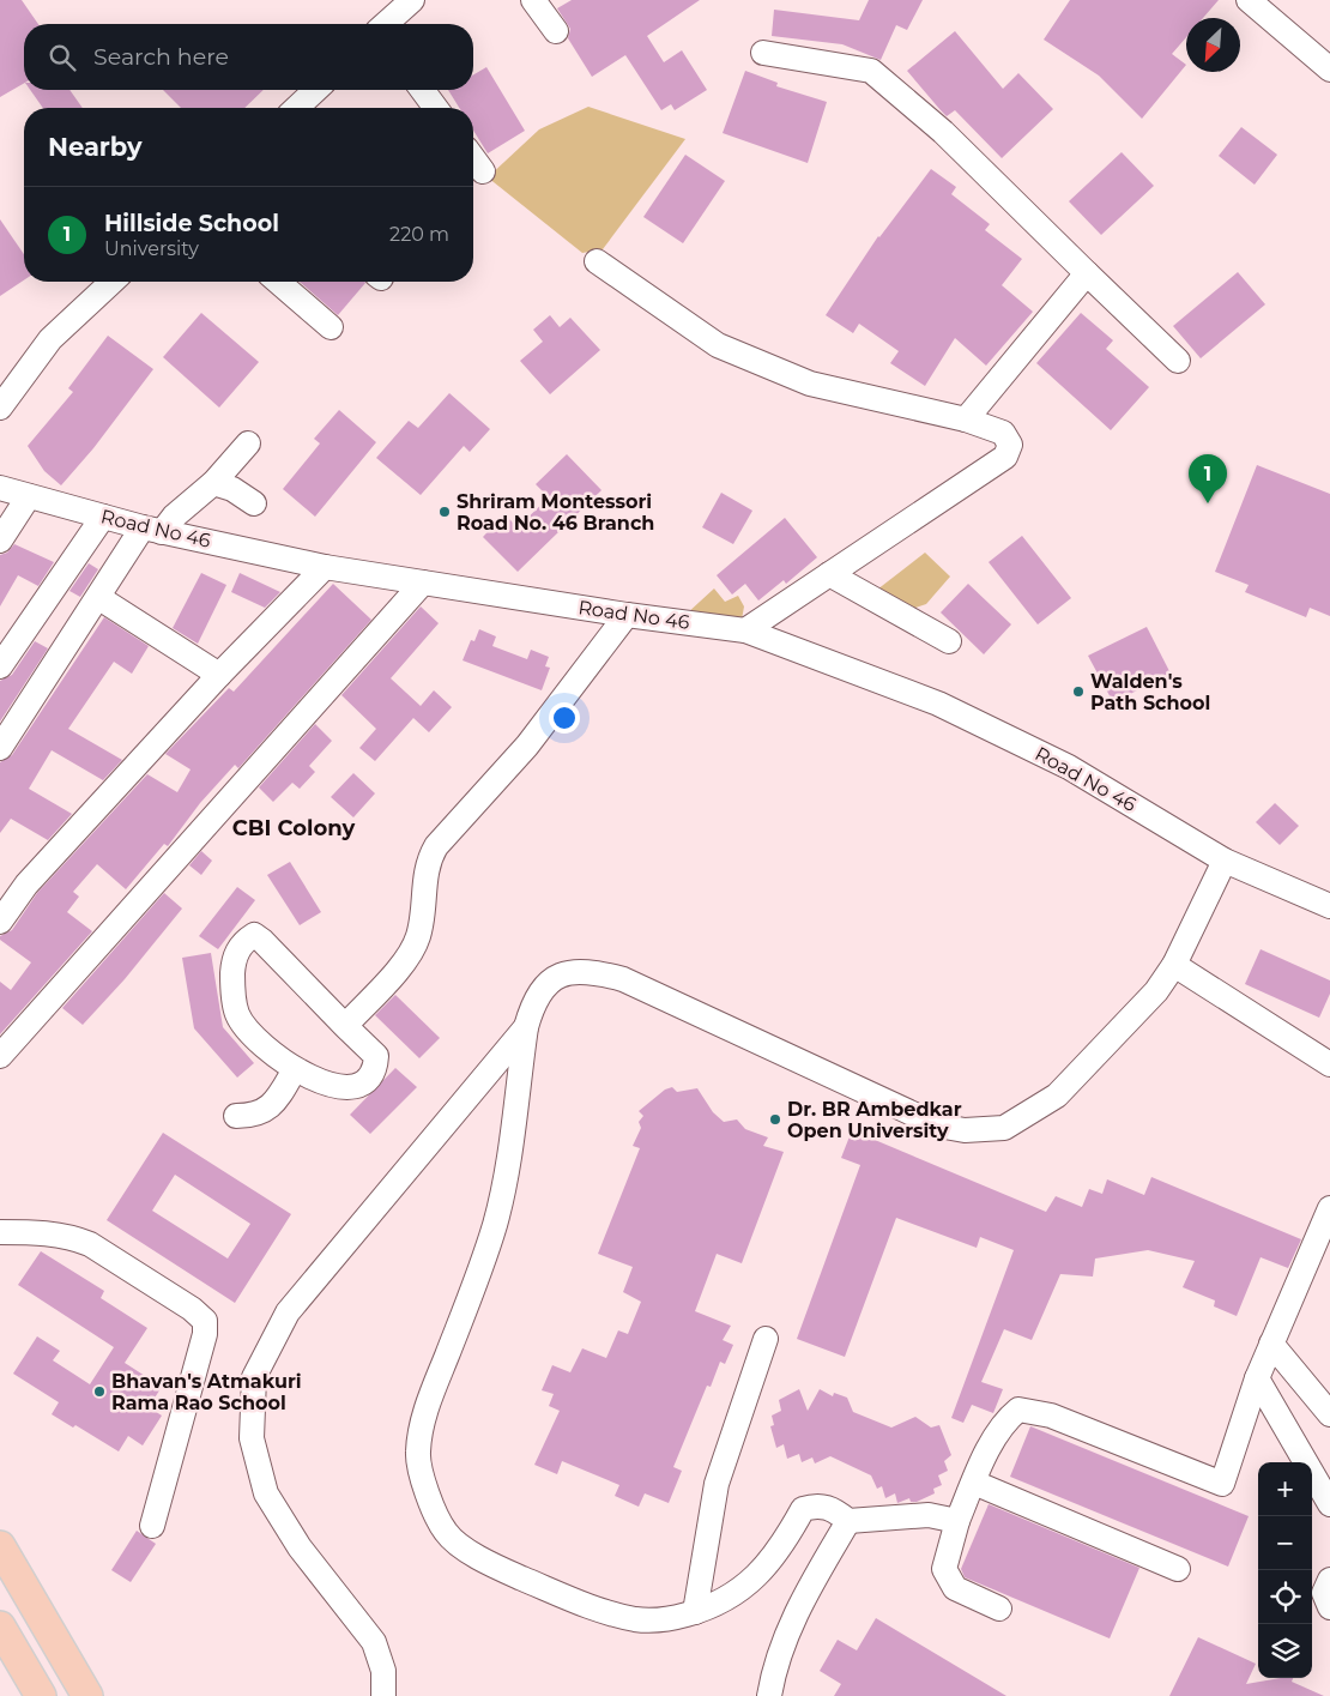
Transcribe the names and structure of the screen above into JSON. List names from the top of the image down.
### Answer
{
  "streets": {
    "street": ["Road No 46"]
  },
  "districts": ["CBI Colony"],
  "places": [
    "Shriram Montessori Road No. 46 Branch",
    "Walden's Path School",
    "Dr. BR Ambedkar Open University",
    "Bhavan's Atmakuri Rama Rao School"
  ],
  "north": "bottom left",
  "page": {
    "search": "Search here",
    "heading": "Nearby",
    "list": [
      {
        "mark": "1",
        "name": "Hillside School",
        "note": "University",
        "value": "220 m"
      }
    ],
    "pins": "1",
    "map_buttons": ["+", "−"]
  }
}
